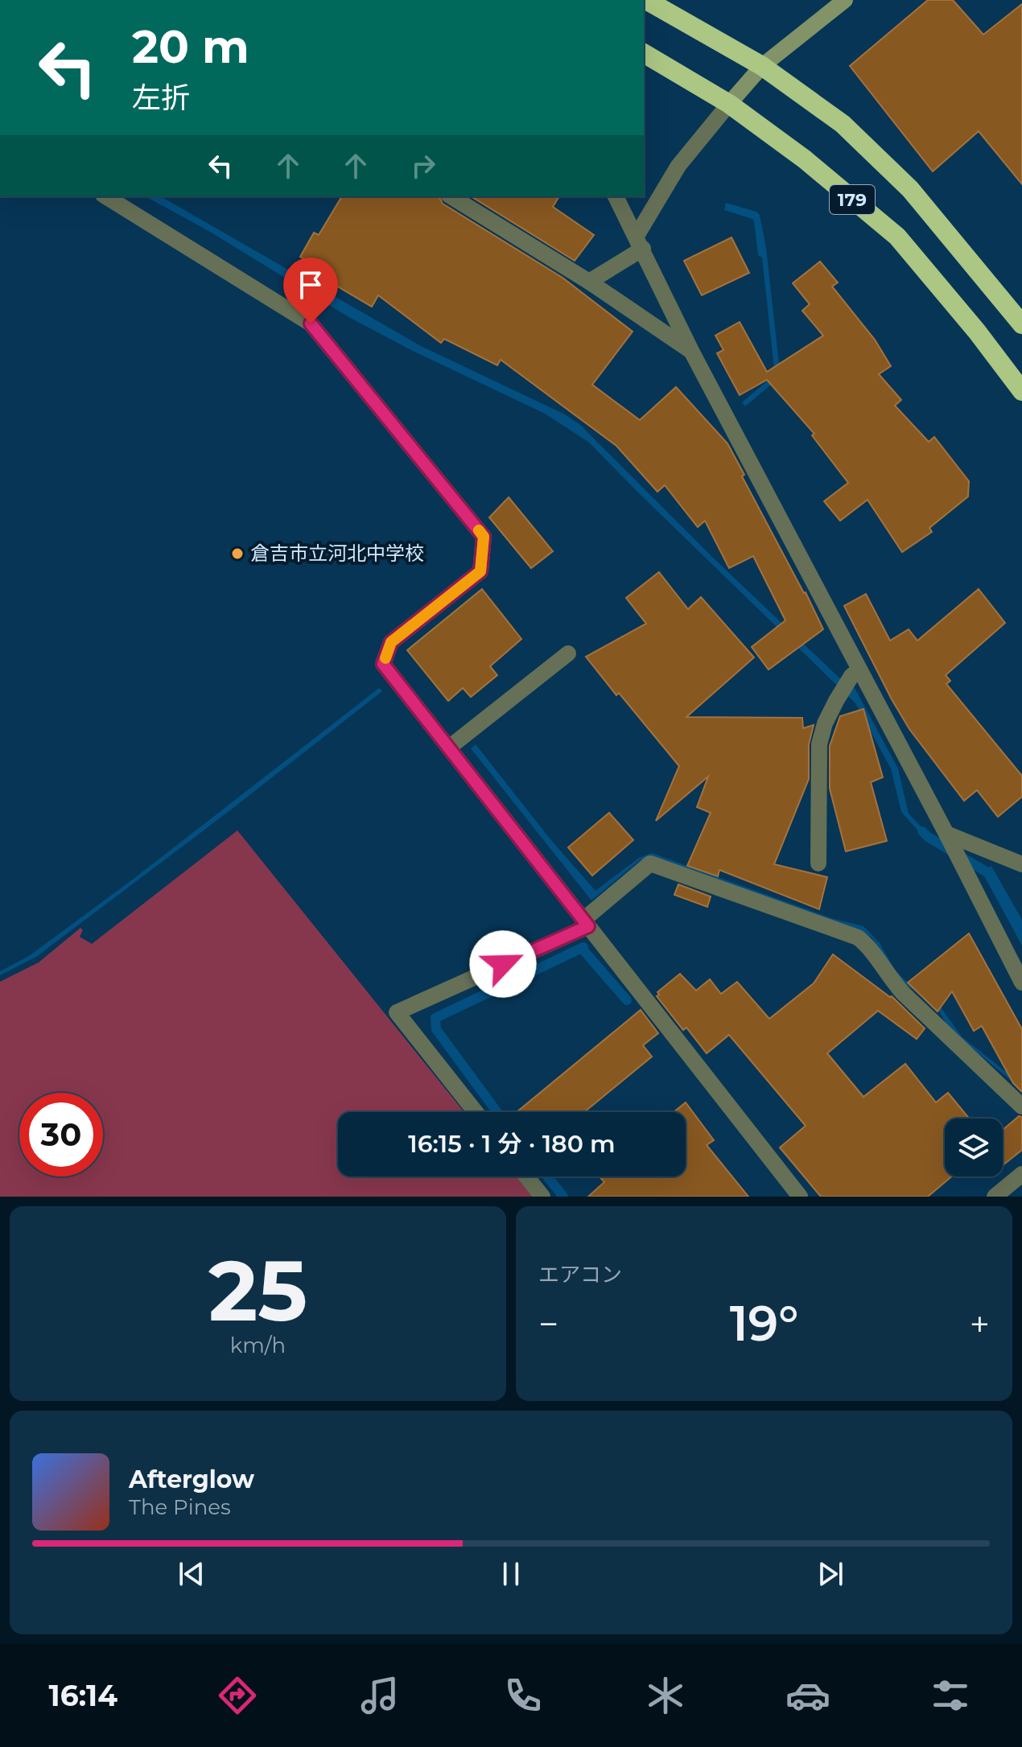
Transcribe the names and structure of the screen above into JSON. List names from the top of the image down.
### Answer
{
  "streets": {
    "highway": ["179"]
  },
  "places": ["倉吉市立河北中学校"],
  "page": {
    "turn": ["20 m", "左折"],
    "limit": "30",
    "trip": "16:15 · 1 分 · 180 m",
    "tile": [
      ["25", "km/h"],
      "エアコン"
    ],
    "heat": ["−", "19°", "+"],
    "song": ["Afterglow", "The Pines"],
    "tabs": "16:14"
  }
}
